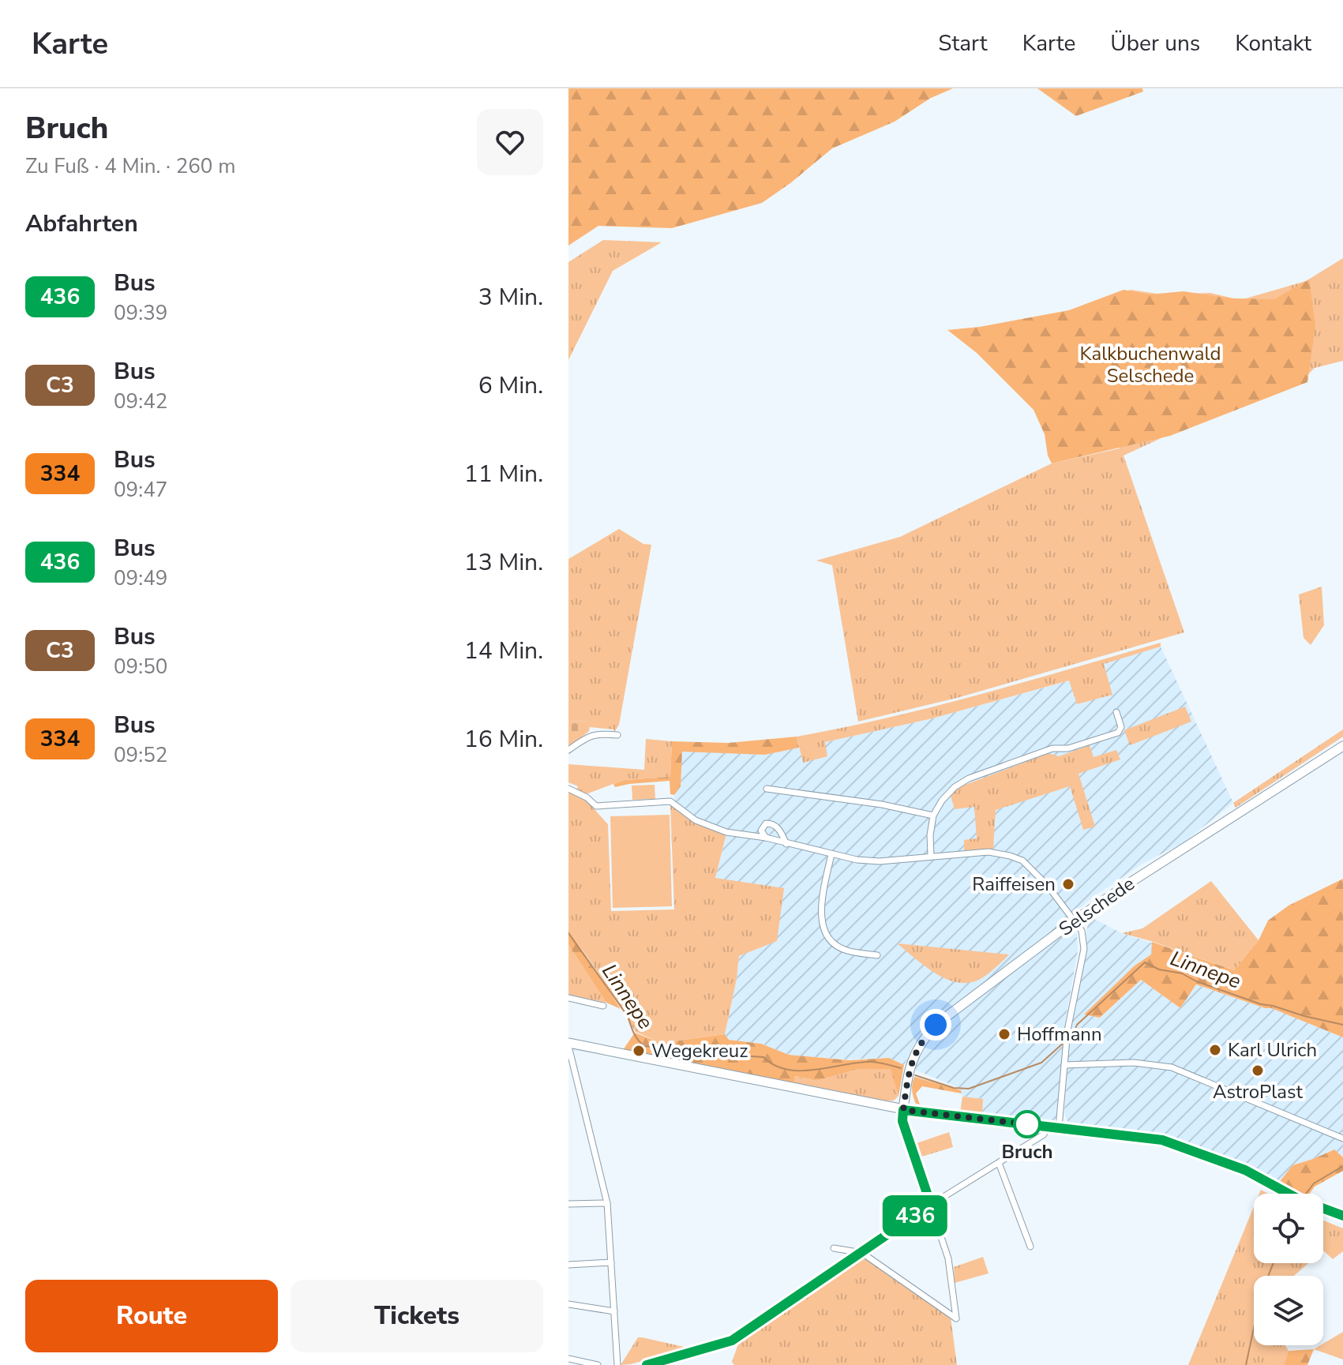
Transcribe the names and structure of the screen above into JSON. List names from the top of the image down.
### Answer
{
  "streets": {
    "main road": ["Selschede"]
  },
  "water": ["Linnepe"],
  "parks": ["Kalkbuchenwald Selschede"],
  "places": [
    "Raiffeisen",
    "Hoffmann",
    "Karl Ulrich",
    "Wegekreuz",
    "AstroPlast",
    "Bruch"
  ],
  "lines": ["bus line 436"],
  "page": {
    "header": "Karte",
    "nav": [
      "Start",
      "Karte",
      "Über uns",
      "Kontakt"
    ],
    "heading": [
      ["Bruch", "Zu Fuß · 4 Min. · 260 m"],
      "Abfahrten"
    ],
    "on_map": "436",
    "list": [
      {
        "mark": "436",
        "name": "Bus",
        "note": "09:39",
        "value": "3 Min."
      },
      {
        "mark": "C3",
        "name": "Bus",
        "note": "09:42",
        "value": "6 Min."
      },
      {
        "mark": "334",
        "name": "Bus",
        "note": "09:47",
        "value": "11 Min."
      },
      {
        "mark": "436",
        "name": "Bus",
        "note": "09:49",
        "value": "13 Min."
      },
      {
        "mark": "C3",
        "name": "Bus",
        "note": "09:50",
        "value": "14 Min."
      },
      {
        "mark": "334",
        "name": "Bus",
        "note": "09:52",
        "value": "16 Min."
      }
    ],
    "buttons": ["Route", "Tickets"]
  }
}
